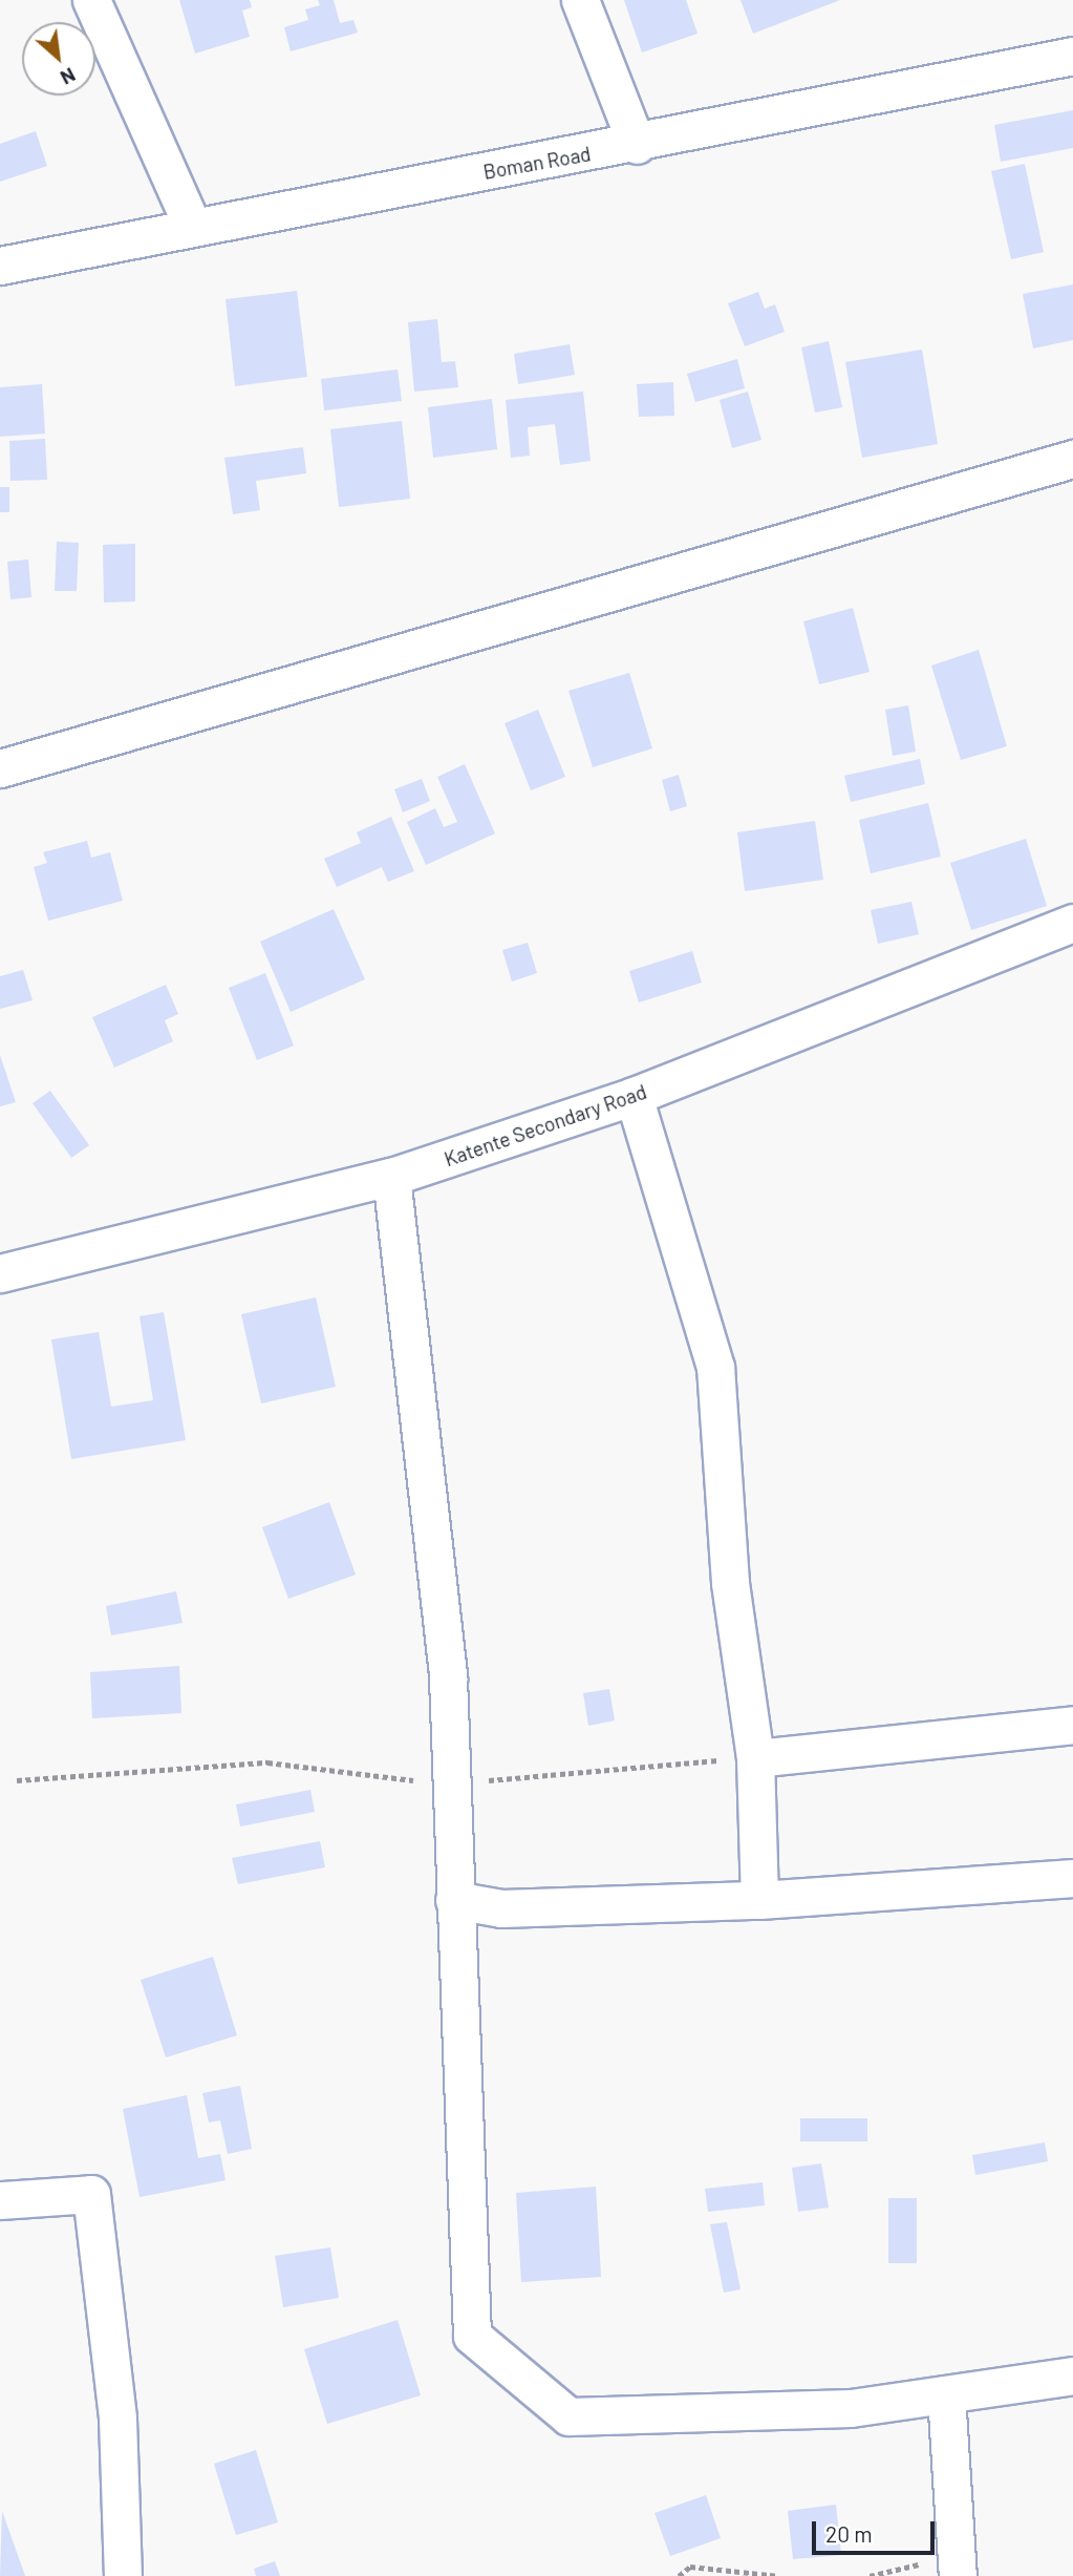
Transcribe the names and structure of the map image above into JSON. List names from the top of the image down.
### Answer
{
  "streets": {
    "street": ["Boman Road", "Katente Secondary Road"]
  },
  "scale_bar": "20 m",
  "north": "bottom right"
}
